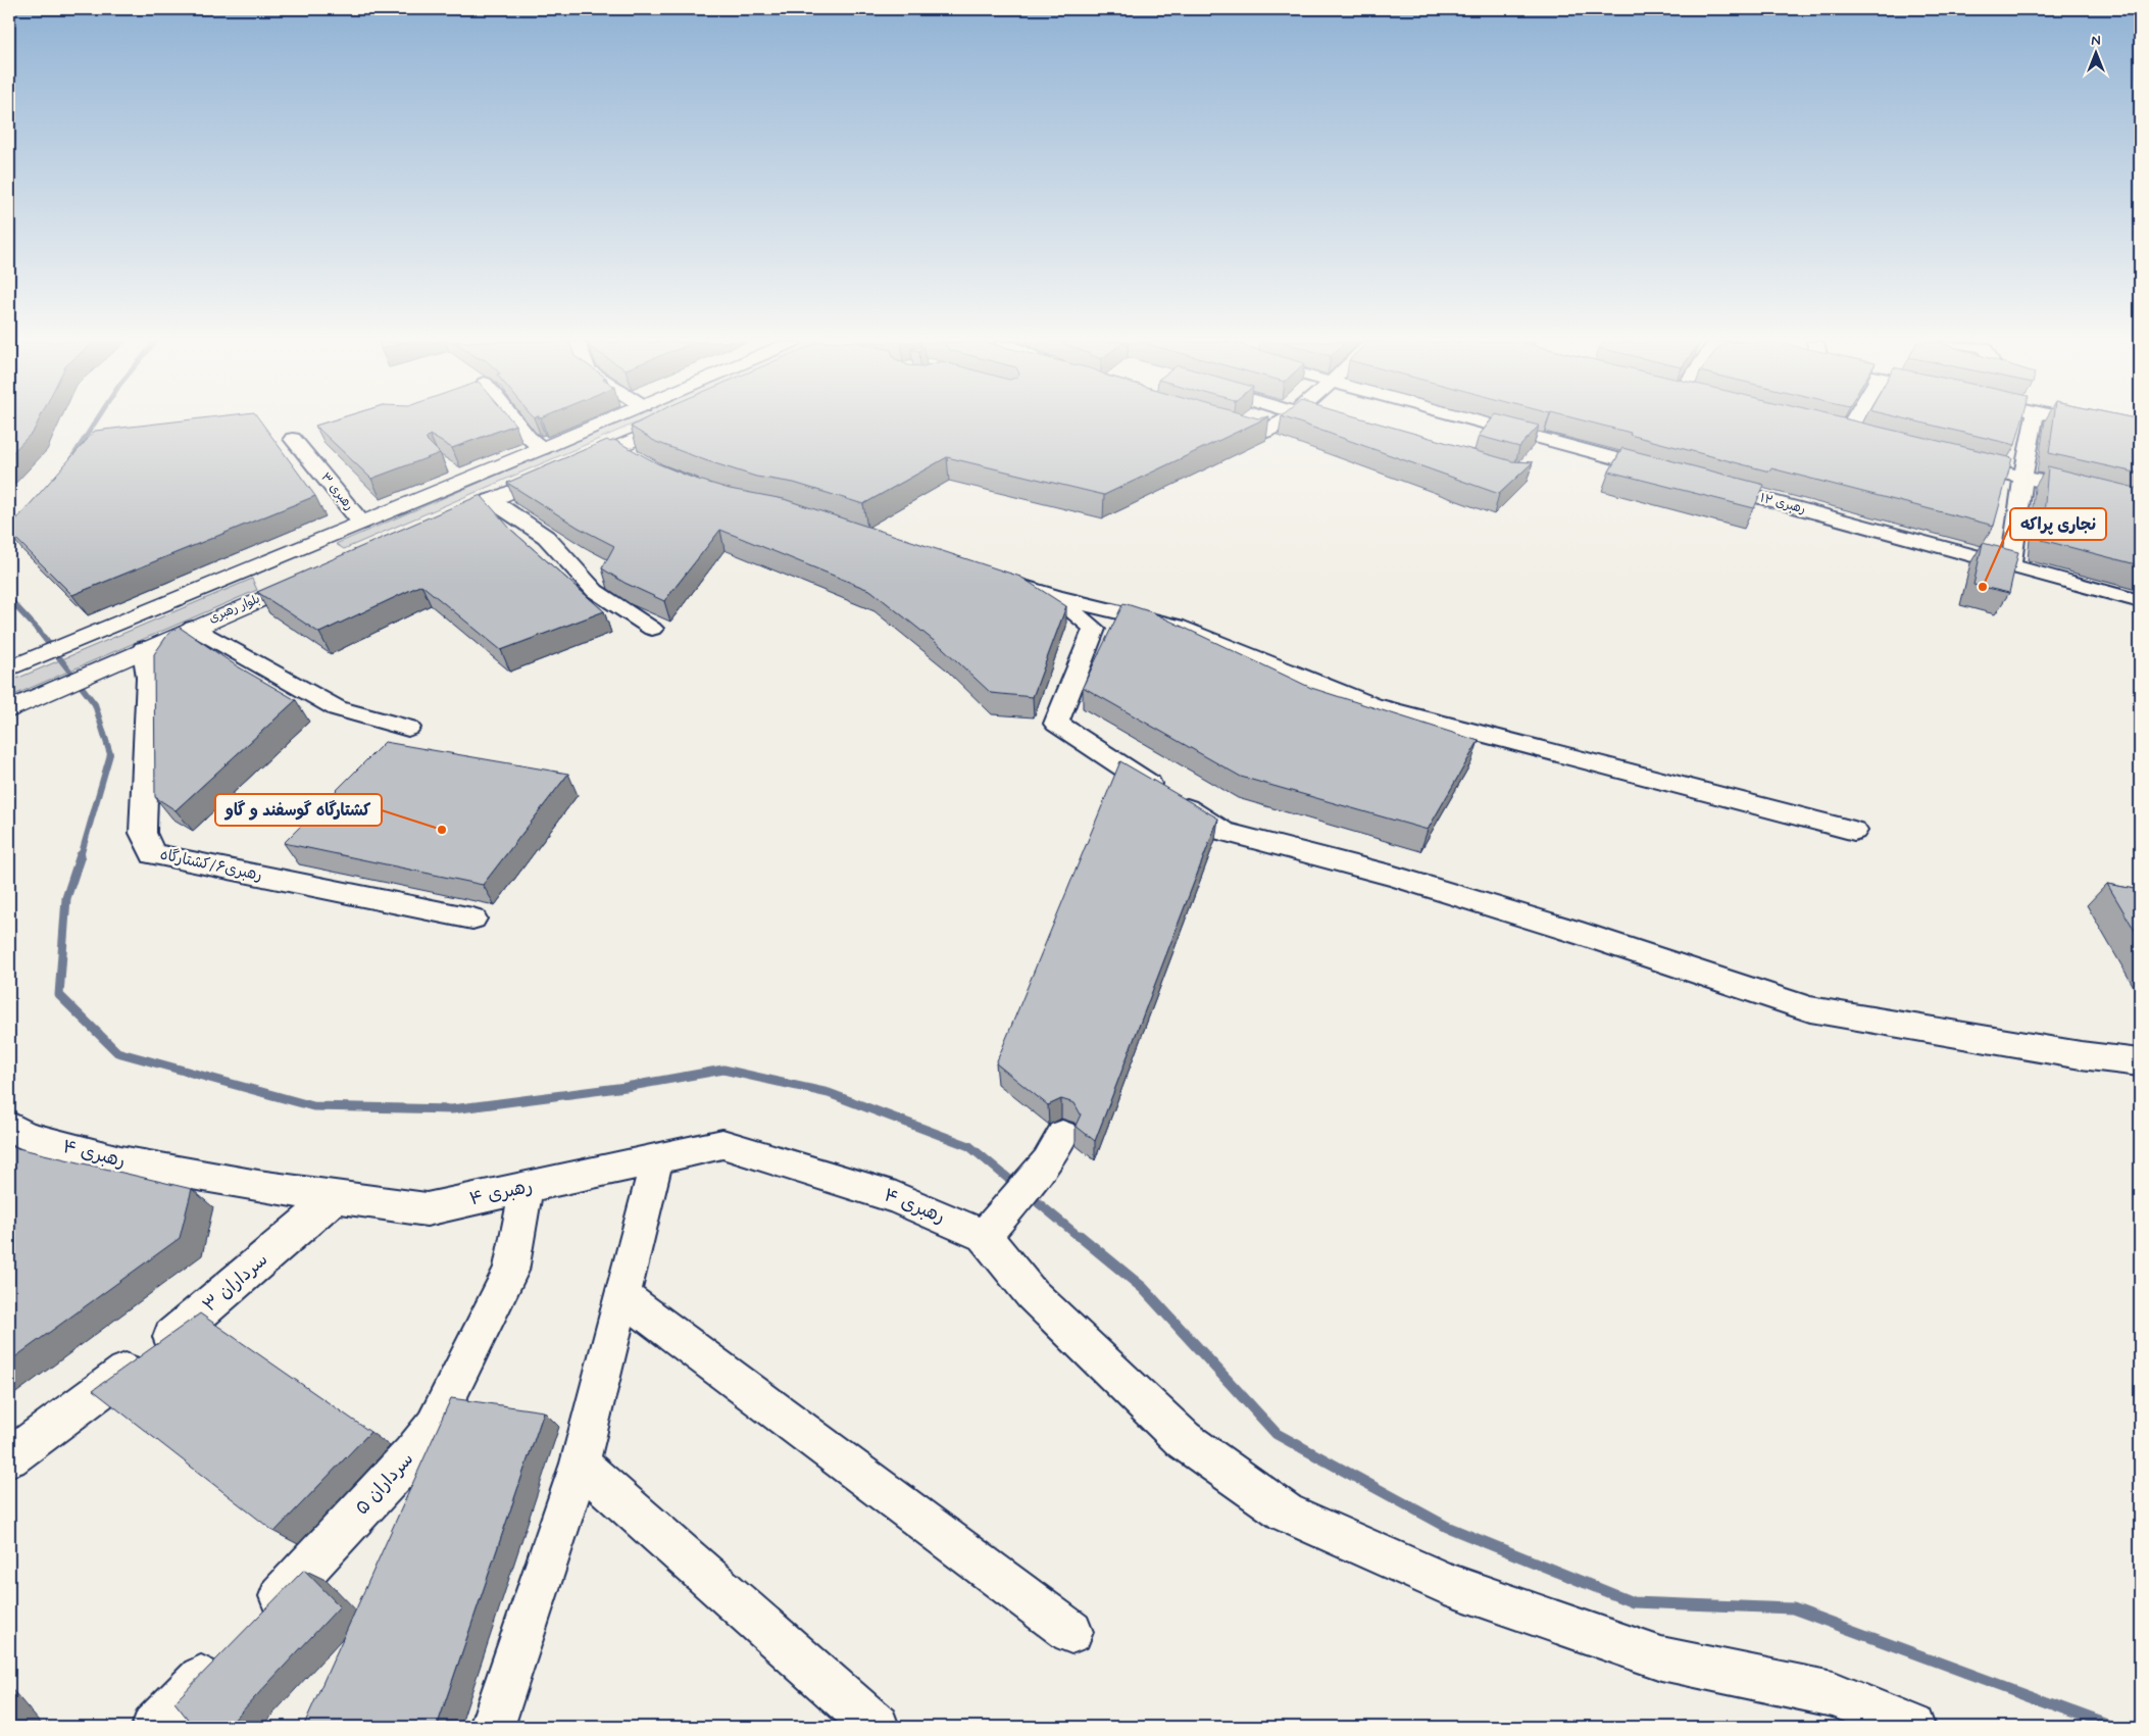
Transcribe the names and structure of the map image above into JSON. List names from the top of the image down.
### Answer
{
  "streets": {
    "main road": ["بلوار رهبری"],
    "street": [
      "رهبری ۳",
      "رهبری ۱۲",
      "رهبری۶/کشتارگاه",
      "رهبری ۴",
      "سرداران ۳",
      "سرداران ۵"
    ]
  },
  "crossings": [
    ["بلوار رهبری", "رهبری۶/کشتارگاه"],
    ["رهبری ۴", "سرداران ۳"],
    ["رهبری ۴", "سرداران ۵"]
  ],
  "places": ["نجاری پراکه", "کشتارگاه گوسفند و گاو"],
  "north": "top"
}
